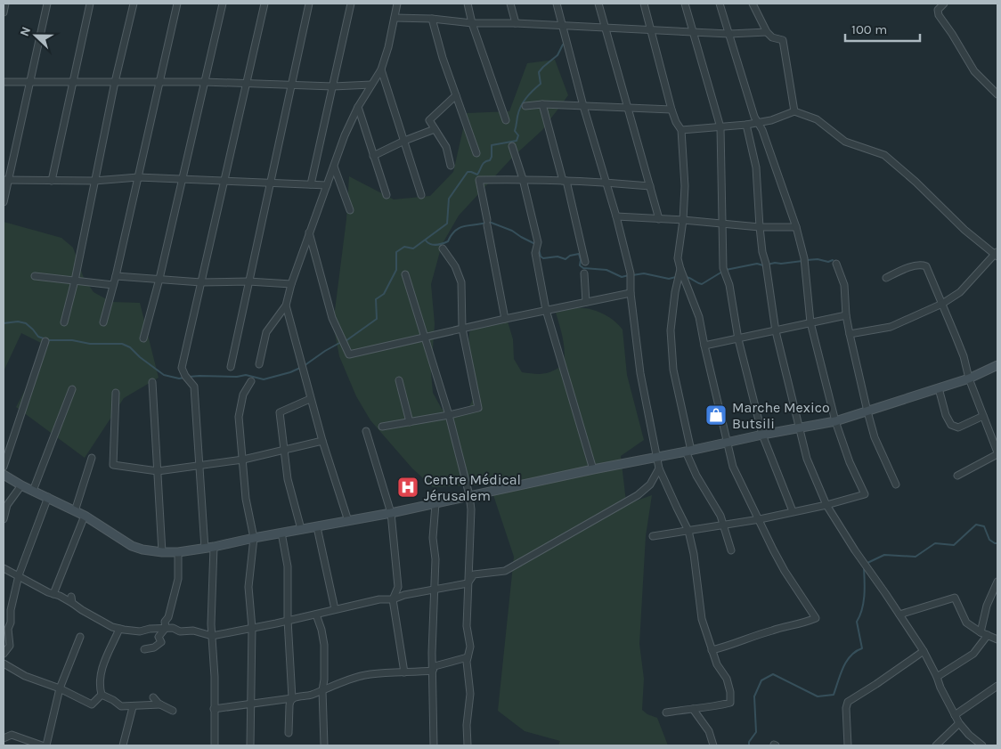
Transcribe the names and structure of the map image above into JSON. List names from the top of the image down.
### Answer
{
  "places": {
    "shop": ["Marche Mexico Butsili"],
    "hospital": ["Centre Médical Jérusalem"]
  },
  "scale_bar": "100 m",
  "north": "left"
}
